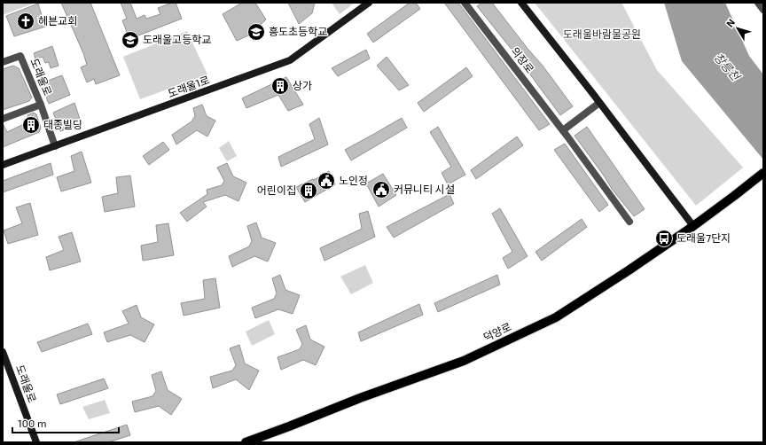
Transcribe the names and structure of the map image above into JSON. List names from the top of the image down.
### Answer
{
  "streets": {
    "main road": ["덕양로"],
    "street": ["의장로", "도래울로", "도래울1로"]
  },
  "crossings": [
    ["도래울로", "도래울1로"]
  ],
  "water": ["창릉천"],
  "parks": ["도래울바람물공원"],
  "places": {
    "church": ["헤븐교회"],
    "school or university": ["흥도초등학교", "도래울고등학교"],
    "building": ["상가", "태종빌딩", "어린이집"],
    "public building": ["노인정", "커뮤니티 시설"],
    "bus stop": ["도래울7단지"]
  },
  "scale_bar": "100 m",
  "north": "top left"
}
